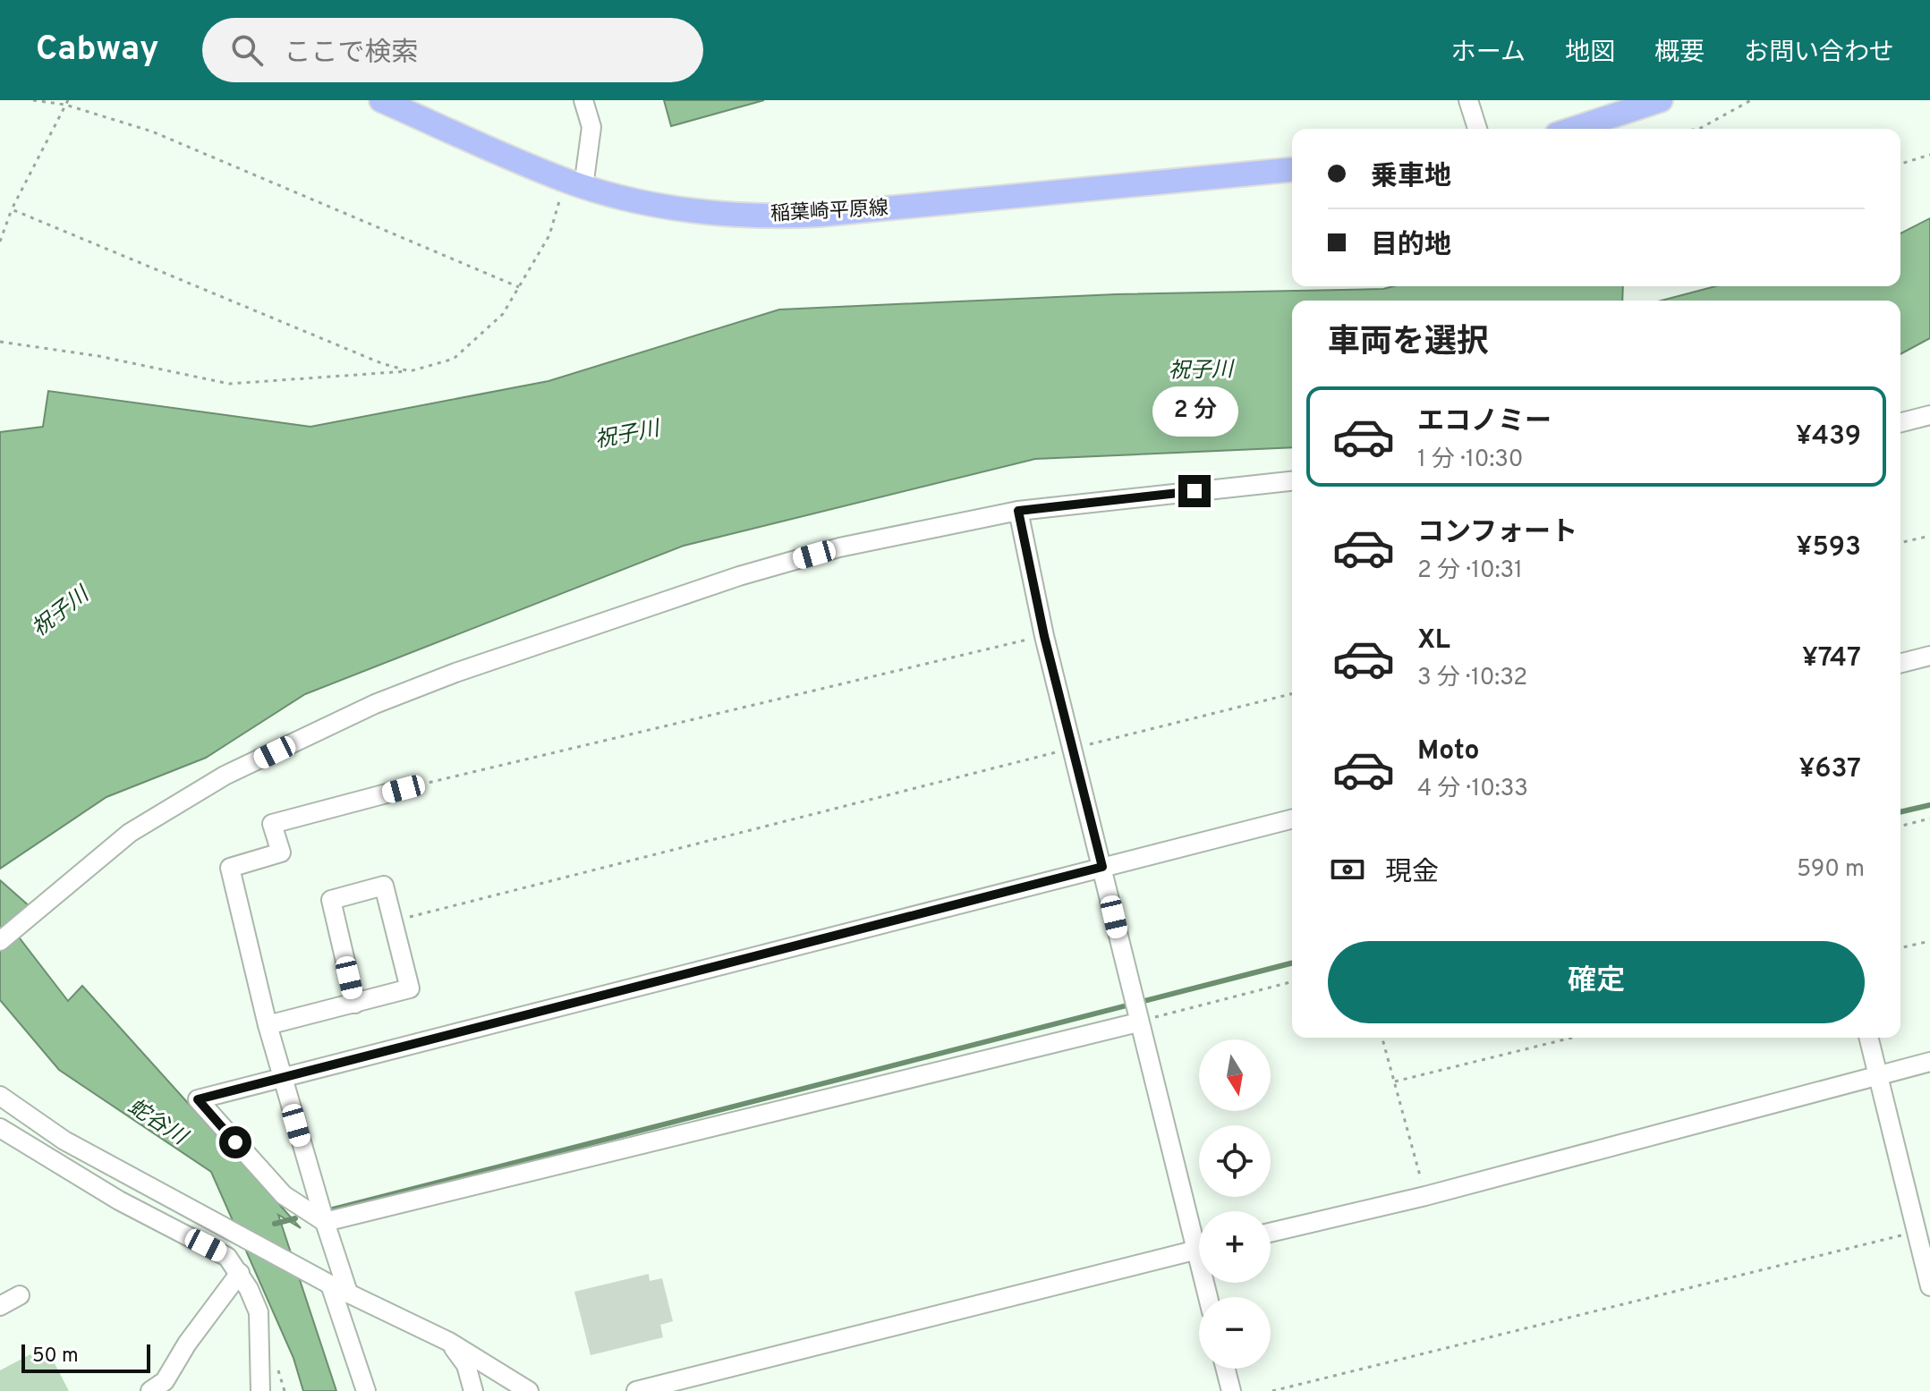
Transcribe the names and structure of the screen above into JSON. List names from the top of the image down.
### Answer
{
  "streets": {
    "main road": ["稲葉崎平原線"]
  },
  "water": ["祝子川", "蛇谷川"],
  "scale_bar": "50 m",
  "north": "bottom",
  "page": {
    "header": "Cabway",
    "search": "ここで検索",
    "nav": [
      "ホーム",
      "地図",
      "概要",
      "お問い合わせ"
    ],
    "banner": ["乗車地", "目的地"],
    "heading": "車両を選択",
    "bubble": "2 分",
    "list": [
      {
        "name": "エコノミー",
        "note": "1 分 · 10:30",
        "value": "¥439"
      },
      {
        "name": "コンフォート",
        "note": "2 分 · 10:31",
        "value": "¥593"
      },
      {
        "name": "XL",
        "note": "3 分 · 10:32",
        "value": "¥747"
      },
      {
        "name": "Moto",
        "note": "4 分 · 10:33",
        "value": "¥637"
      }
    ],
    "pay": ["現金", "590 m"],
    "buttons": "確定",
    "map_buttons": ["+", "−"],
    "scale": "50 m"
  }
}
